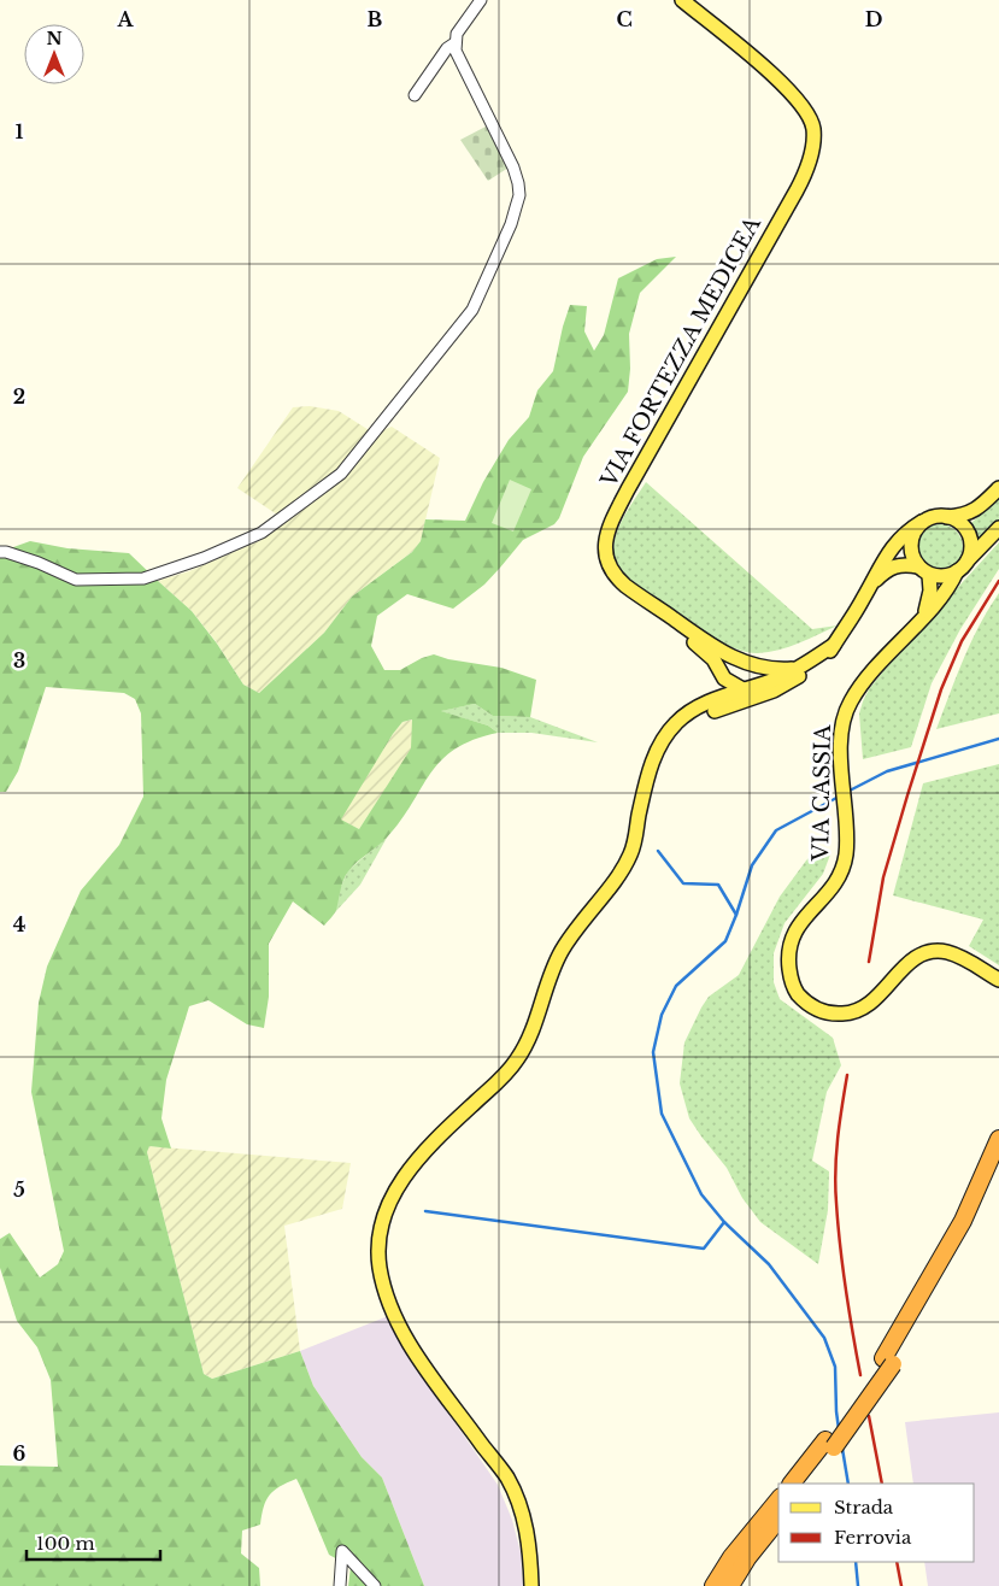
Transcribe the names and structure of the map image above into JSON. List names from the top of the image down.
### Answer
{
  "streets": {
    "main road": ["VIA FORTEZZA MEDICEA", "VIA CASSIA"]
  },
  "legend": ["Strada", "Ferrovia"],
  "scale_bar": "100 m",
  "north": "top",
  "grid": {
    "columns": [
      "A",
      "B",
      "C",
      "D"
    ],
    "rows": [
      "1",
      "2",
      "3",
      "4",
      "5",
      "6"
    ]
  }
}
